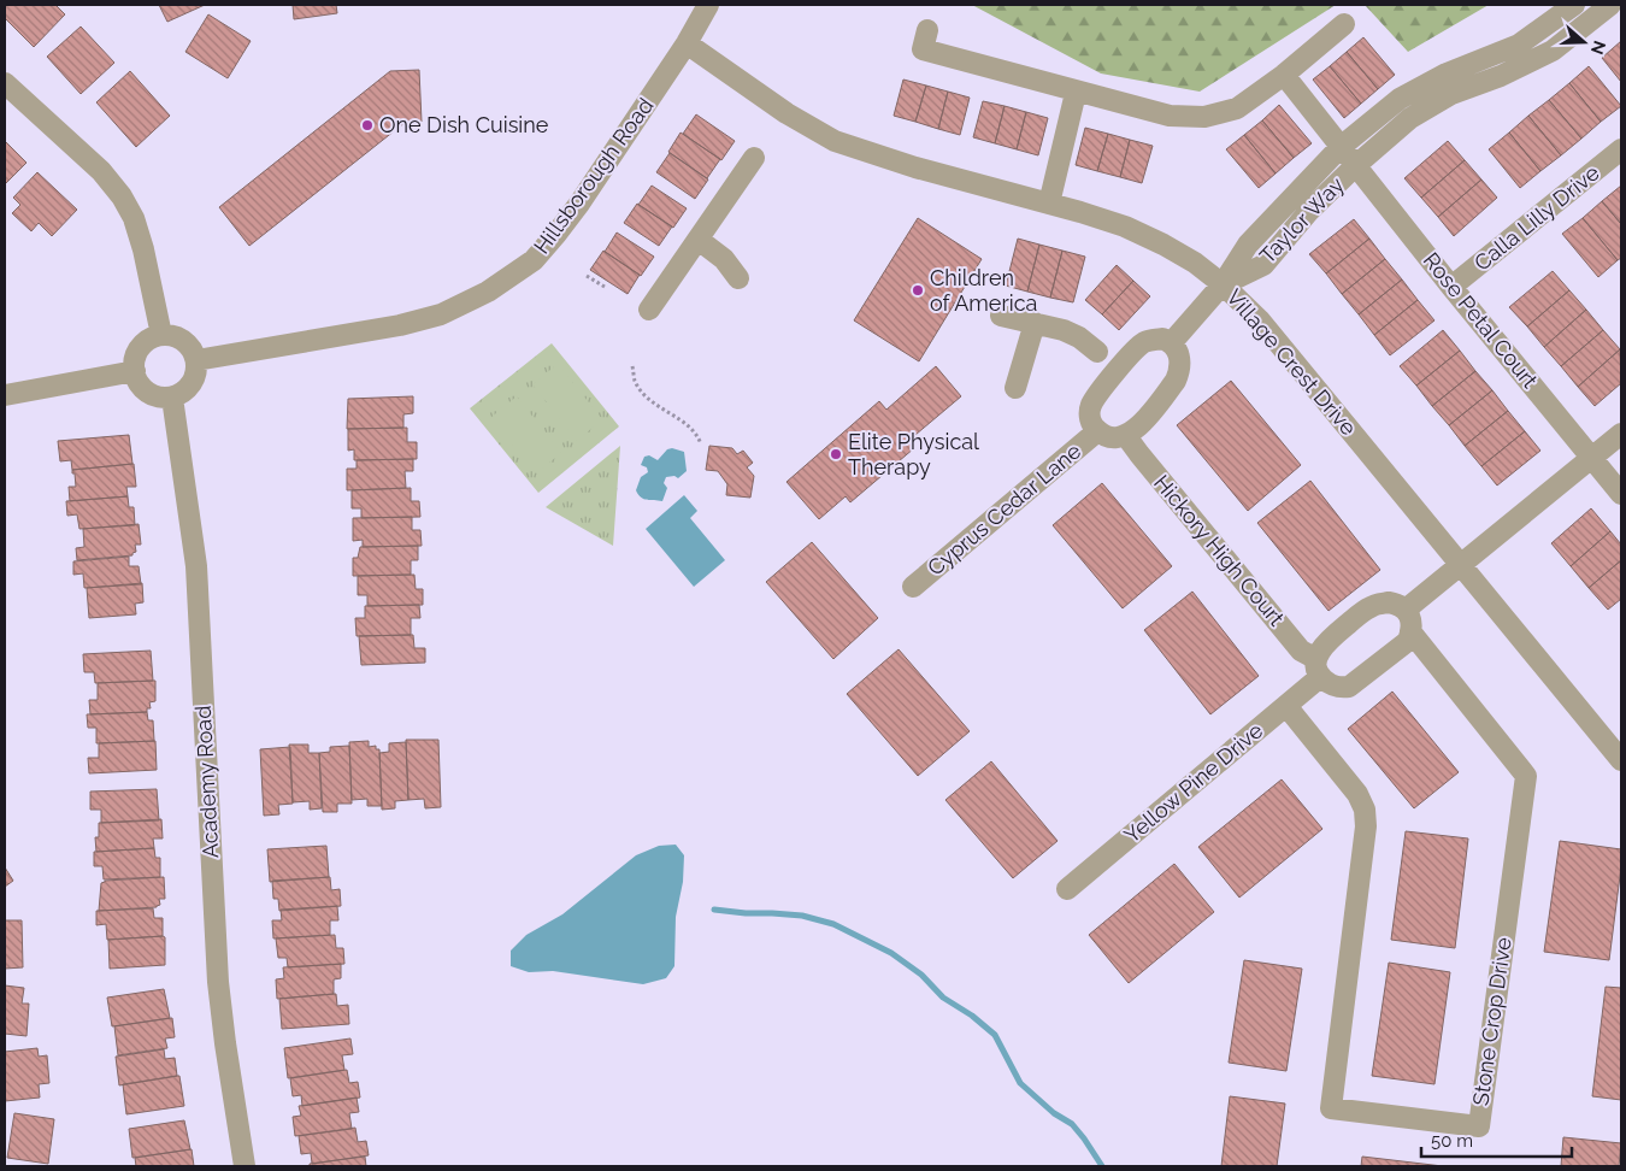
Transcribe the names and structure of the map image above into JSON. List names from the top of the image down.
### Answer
{
  "streets": {
    "street": [
      "Hillsborough Road",
      "Calla Lilly Drive",
      "Taylor Way",
      "Rose Petal Court",
      "Village Crest Drive",
      "Cyprus Cedar Lane",
      "Hickory High Court",
      "Academy Road",
      "Yellow Pine Drive",
      "Stone Crop Drive"
    ]
  },
  "crossings": [
    ["Hillsborough Road", "Village Crest Drive"],
    ["Hillsborough Road", "Academy Road"],
    ["Calla Lilly Drive", "Rose Petal Court"],
    ["Taylor Way", "Rose Petal Court"],
    ["Taylor Way", "Village Crest Drive"],
    ["Cyprus Cedar Lane", "Hickory High Court"],
    ["Hickory High Court", "Yellow Pine Drive"],
    ["Yellow Pine Drive", "Stone Crop Drive"]
  ],
  "places": ["One Dish Cuisine", "Children of America", "Elite Physical Therapy"],
  "scale_bar": "50 m",
  "north": "right"
}
